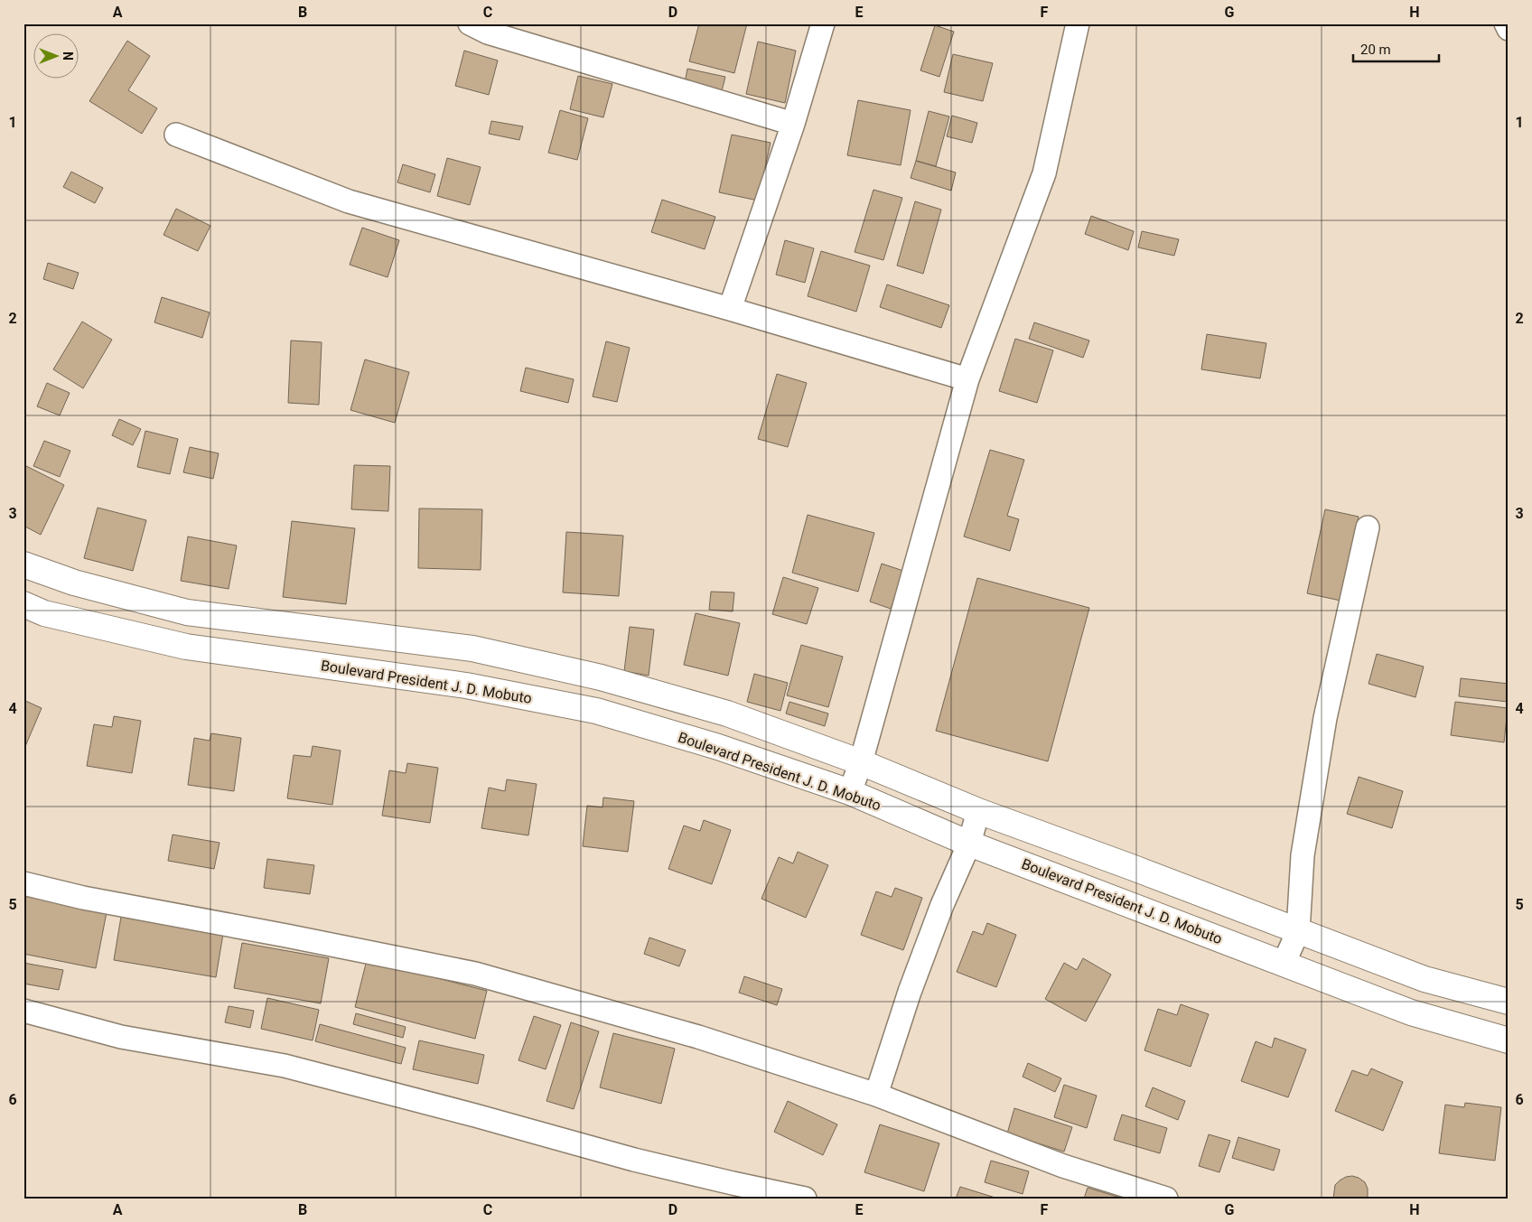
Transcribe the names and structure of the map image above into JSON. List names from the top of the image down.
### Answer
{
  "streets": {
    "street": ["Boulevard President J. D. Mobuto"]
  },
  "scale_bar": "20 m",
  "north": "right",
  "grid": {
    "columns": [
      "A",
      "B",
      "C",
      "D",
      "E",
      "F",
      "G",
      "H"
    ],
    "rows": [
      "1",
      "2",
      "3",
      "4",
      "5",
      "6"
    ]
  }
}
